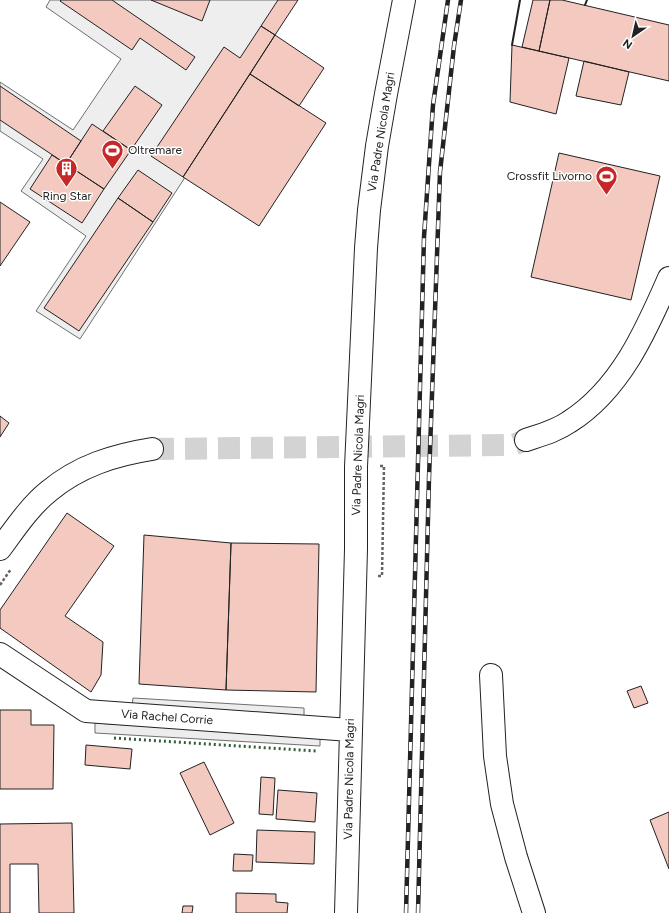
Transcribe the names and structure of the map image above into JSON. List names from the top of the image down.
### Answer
{
  "streets": {
    "street": ["Via Padre Nicola Magri", "Via Rachel Corrie"]
  },
  "crossings": [
    ["Via Padre Nicola Magri", "Via Rachel Corrie"]
  ],
  "places": {
    "sports": ["Oltremare", "Crossfit Livorno"],
    "building": ["Ring Star"]
  },
  "north": "bottom left"
}
